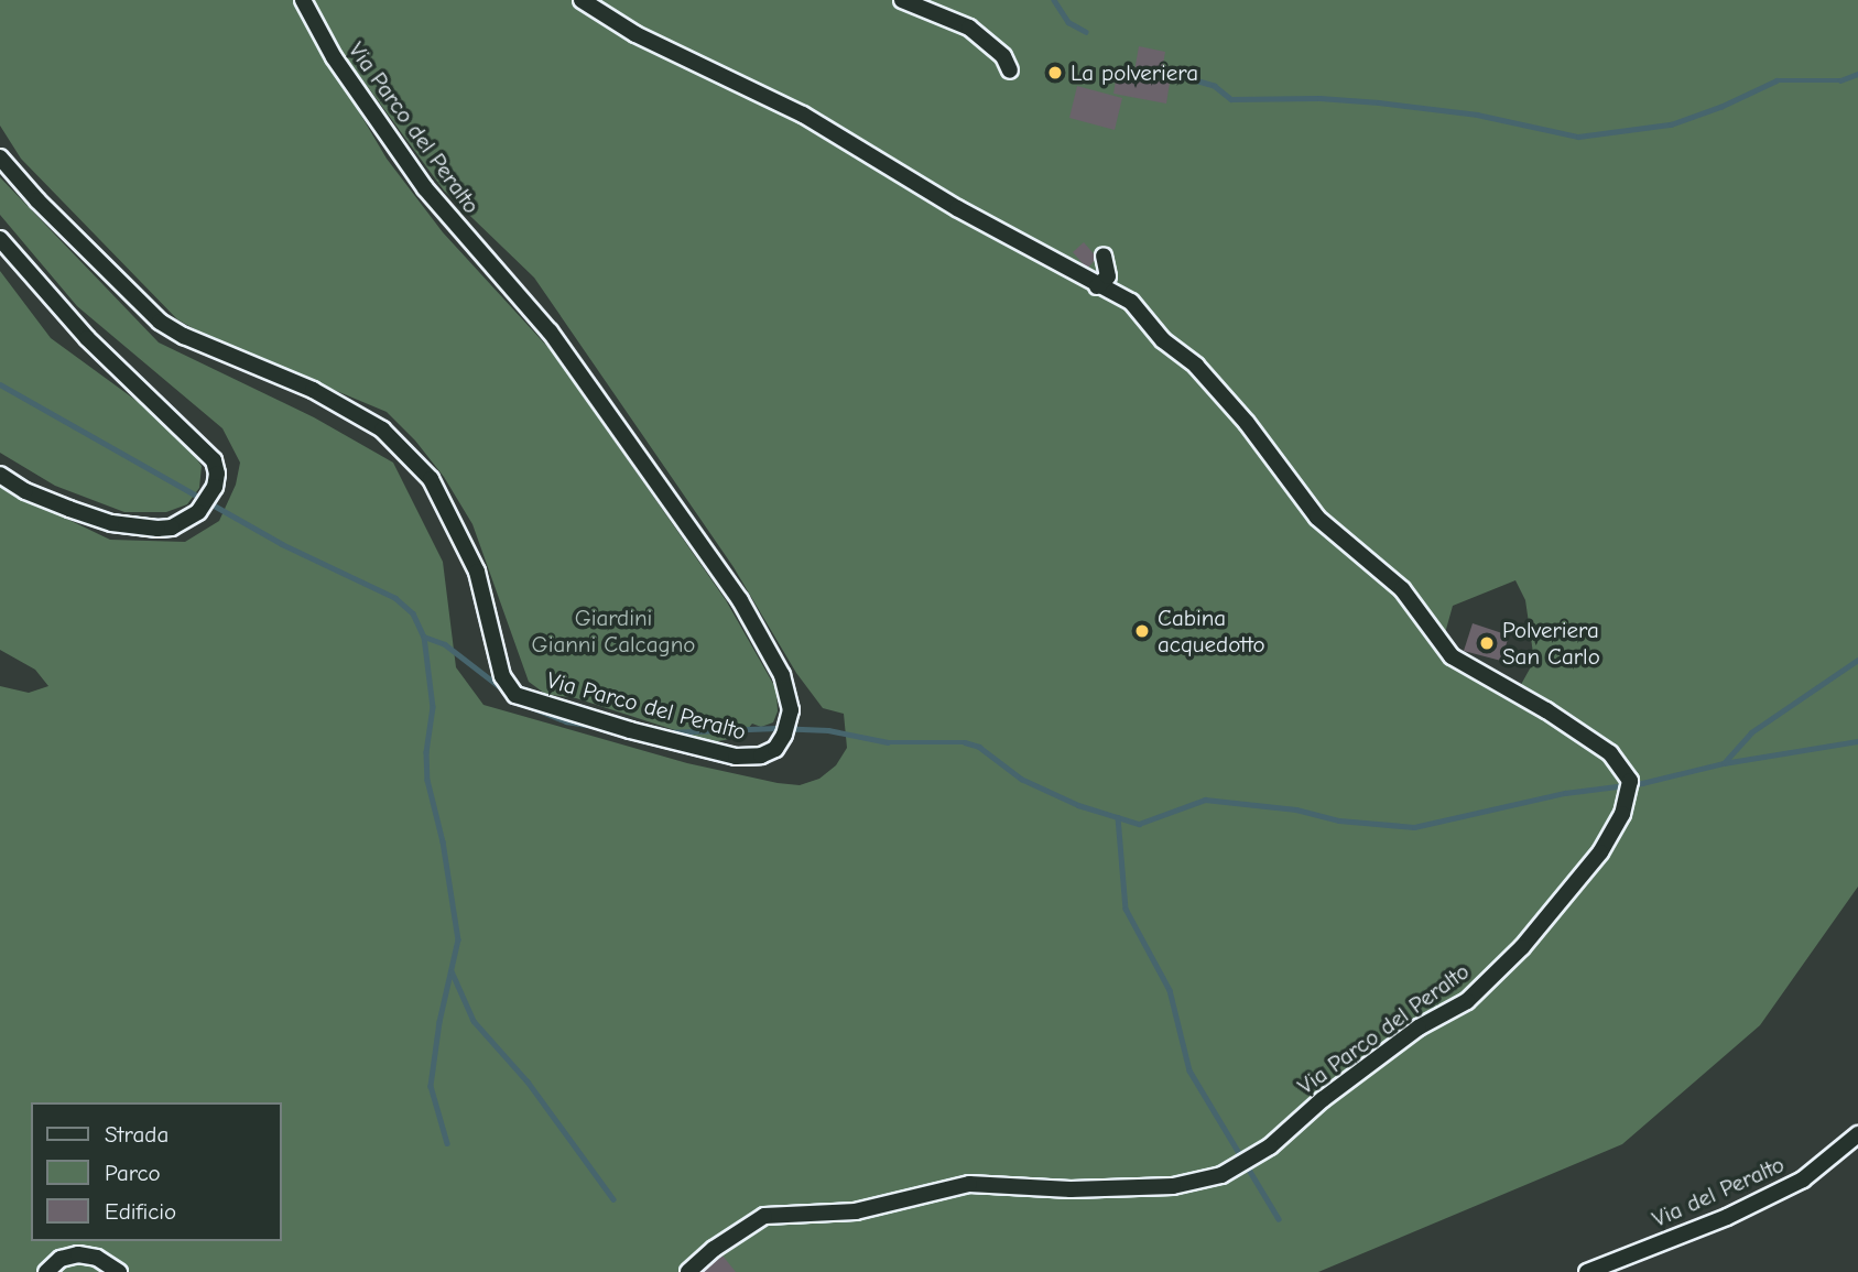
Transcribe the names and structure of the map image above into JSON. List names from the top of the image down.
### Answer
{
  "streets": {
    "street": ["Via Parco del Peralto", "Via del Peralto"]
  },
  "parks": ["Giardini Gianni Calcagno"],
  "places": ["La polveriera", "Cabina acquedotto", "Polveriera San Carlo"],
  "legend": ["Strada", "Parco", "Edificio"]
}
